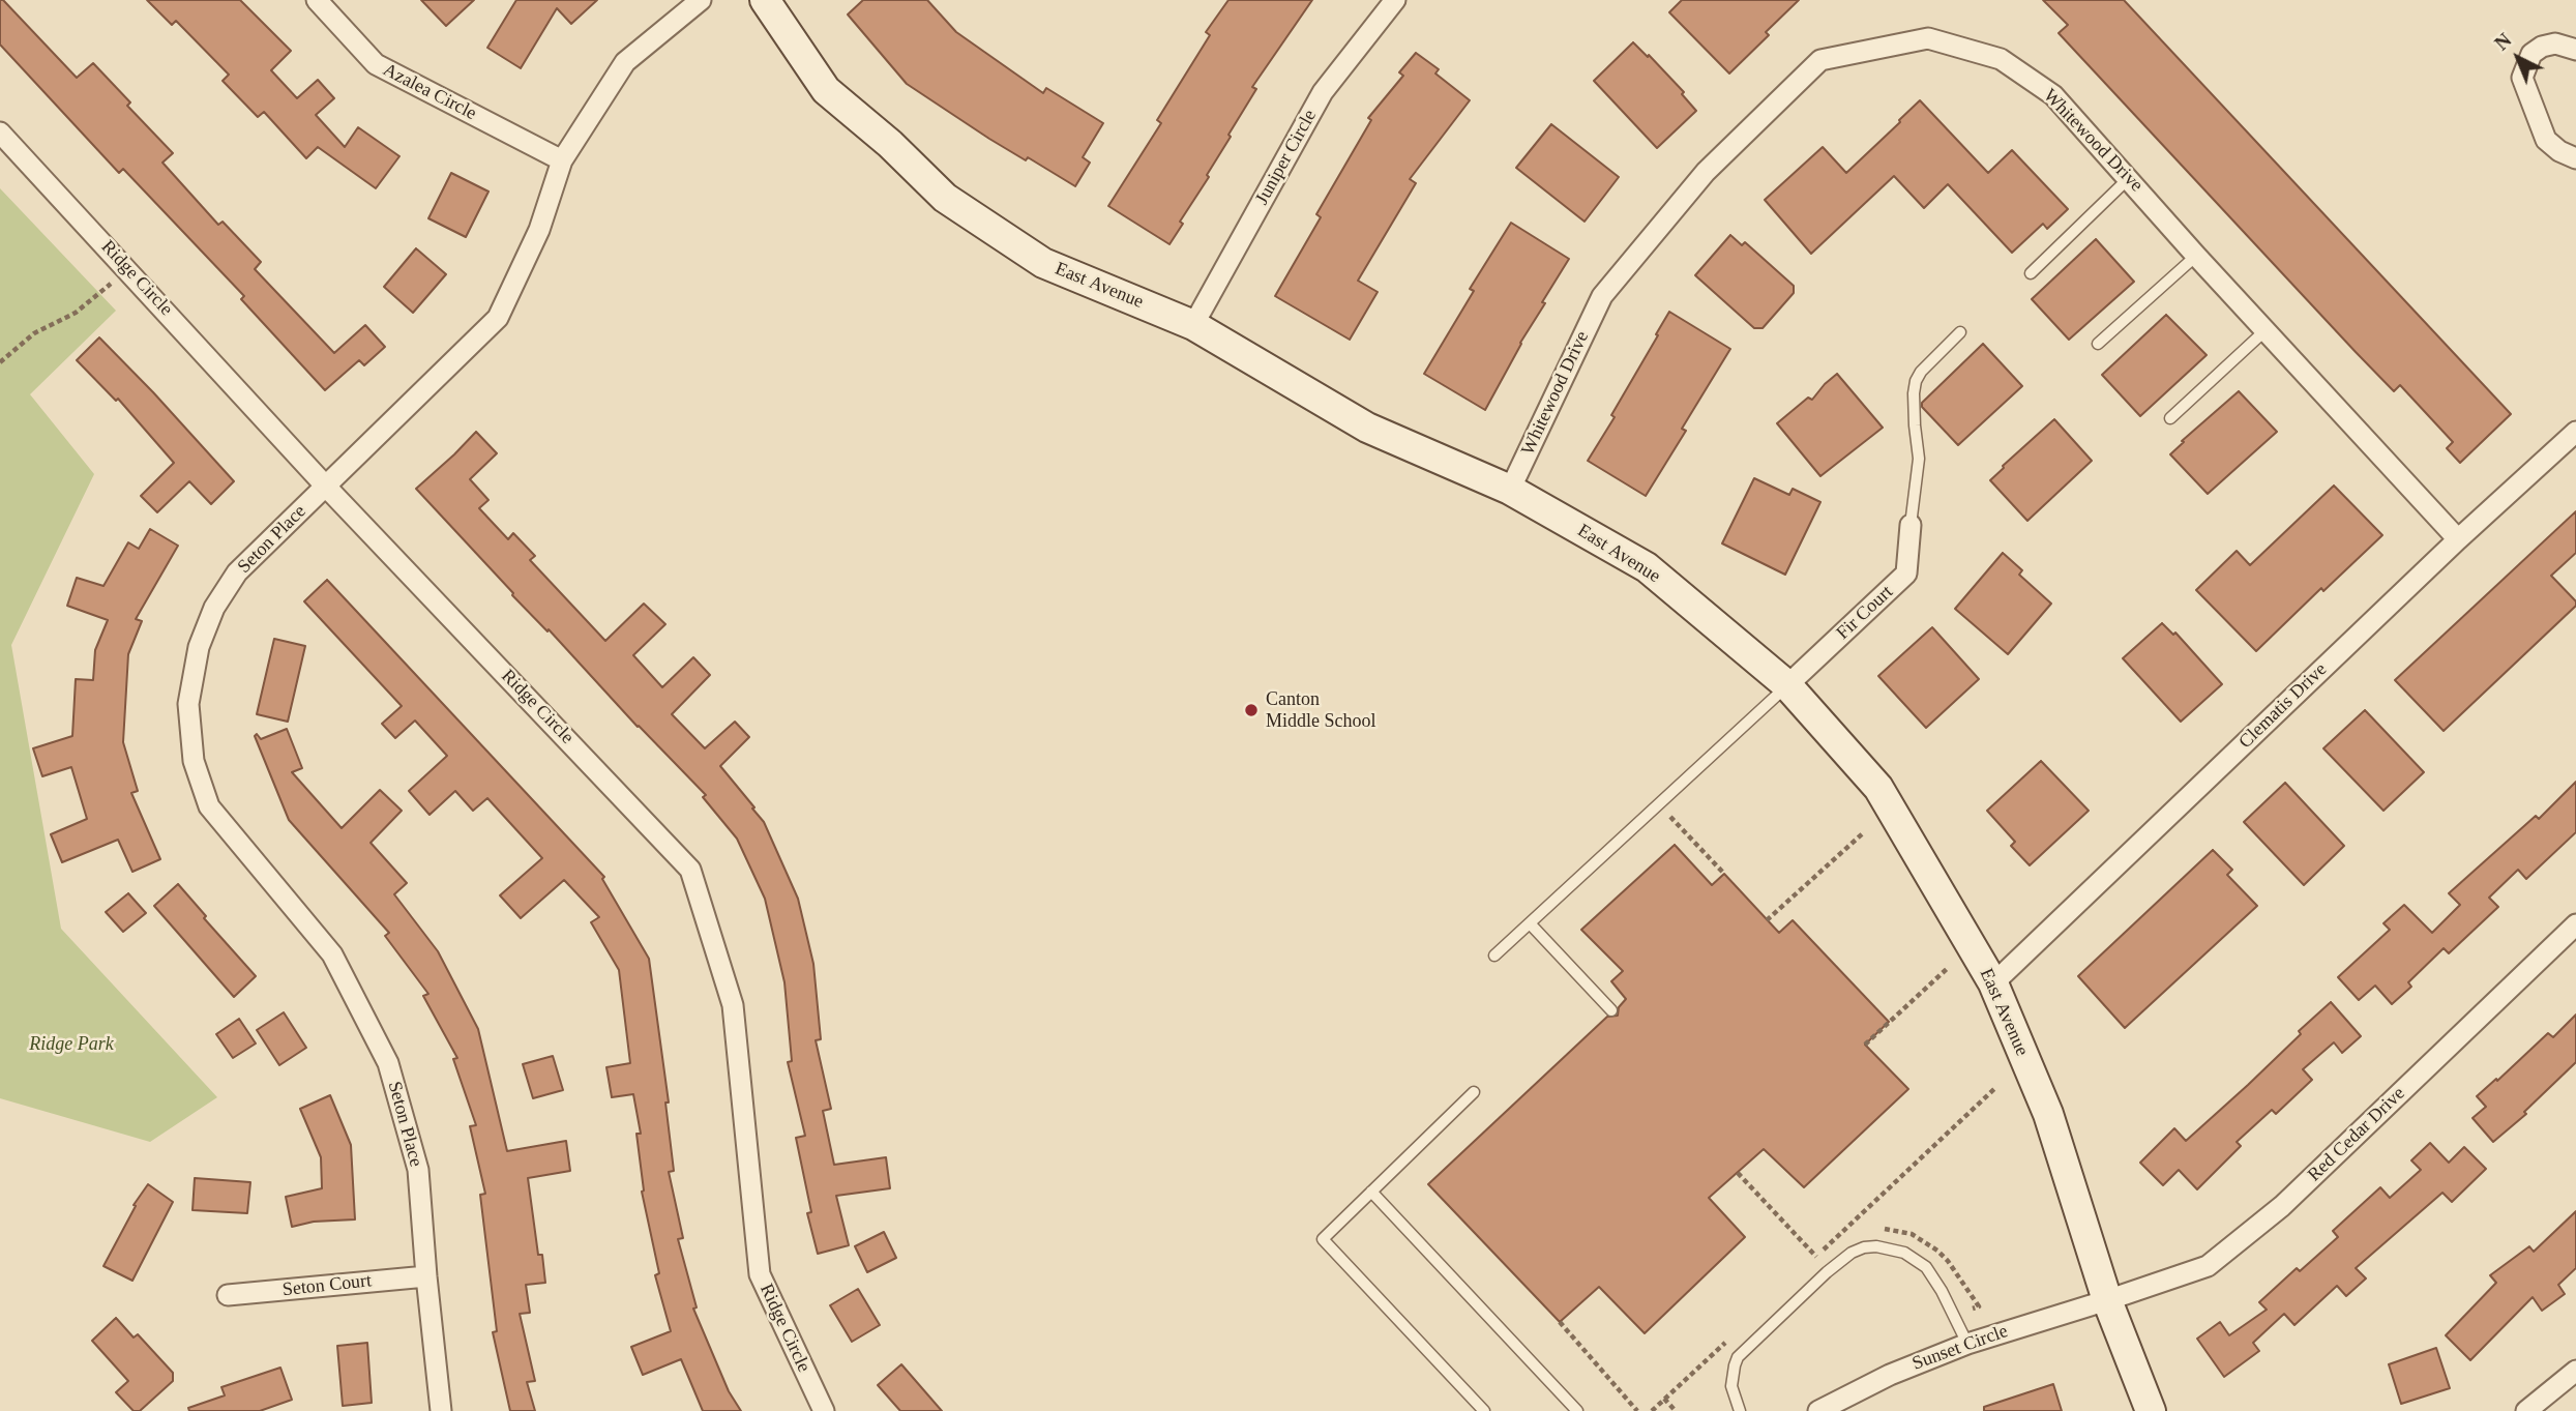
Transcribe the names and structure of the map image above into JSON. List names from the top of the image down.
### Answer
{
  "streets": {
    "street": [
      "Azalea Circle",
      "Whitewood Drive",
      "Juniper Circle",
      "Ridge Circle",
      "East Avenue",
      "Seton Place",
      "Fir Court",
      "Clematis Drive",
      "Red Cedar Drive",
      "Seton Court",
      "Sunset Circle"
    ]
  },
  "crossings": [
    ["Azalea Circle", "Seton Place"],
    ["Whitewood Drive", "East Avenue"],
    ["Whitewood Drive", "Clematis Drive"],
    ["Juniper Circle", "East Avenue"],
    ["Ridge Circle", "Seton Place"],
    ["East Avenue", "Fir Court"],
    ["East Avenue", "Clematis Drive"],
    ["East Avenue", "Red Cedar Drive"],
    ["East Avenue", "Sunset Circle"],
    ["Seton Place", "Seton Court"],
    ["Red Cedar Drive", "Sunset Circle"]
  ],
  "parks": ["Ridge Park"],
  "places": ["Canton Middle School"],
  "north": "top left"
}
